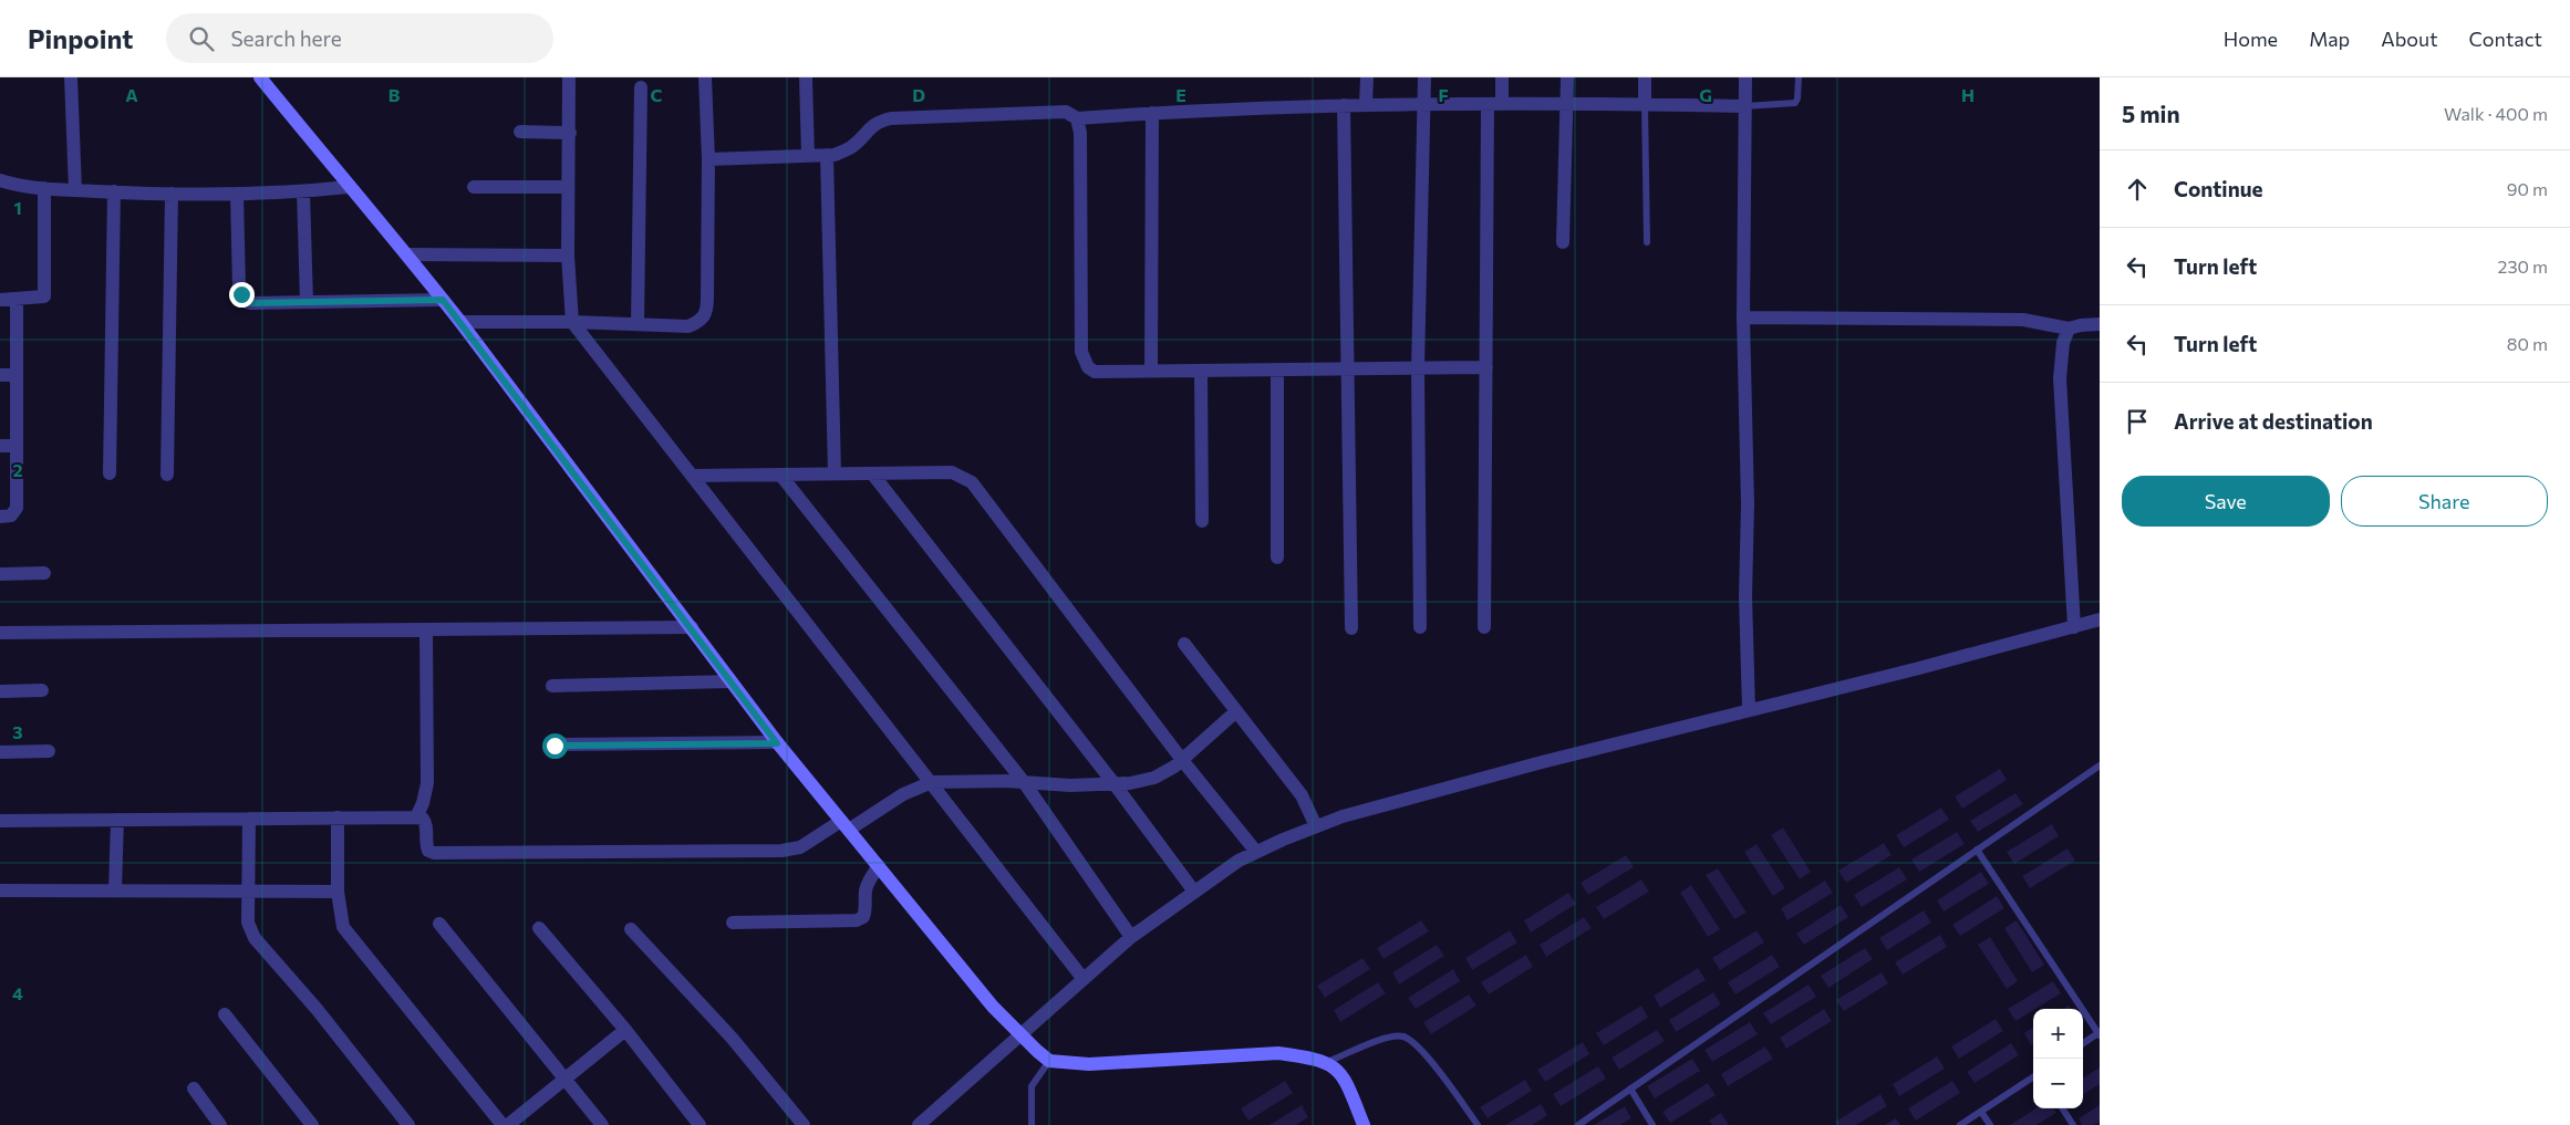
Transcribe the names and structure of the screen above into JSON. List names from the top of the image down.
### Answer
{
  "page": {
    "header": "Pinpoint",
    "search": "Search here",
    "nav": [
      "Home",
      "Map",
      "About",
      "Contact"
    ],
    "heading": ["5 min", "Walk · 400 m"],
    "list": [
      ["Continue", "90 m"],
      ["Turn left", "230 m"],
      ["Turn left", "80 m"],
      "Arrive at destination"
    ],
    "buttons": ["Save", "Share"],
    "map_buttons": ["+", "−"]
  },
  "grid": {
    "columns": [
      "A",
      "B",
      "C",
      "D",
      "E",
      "F",
      "G",
      "H"
    ],
    "rows": [
      "1",
      "2",
      "3",
      "4"
    ]
  }
}
